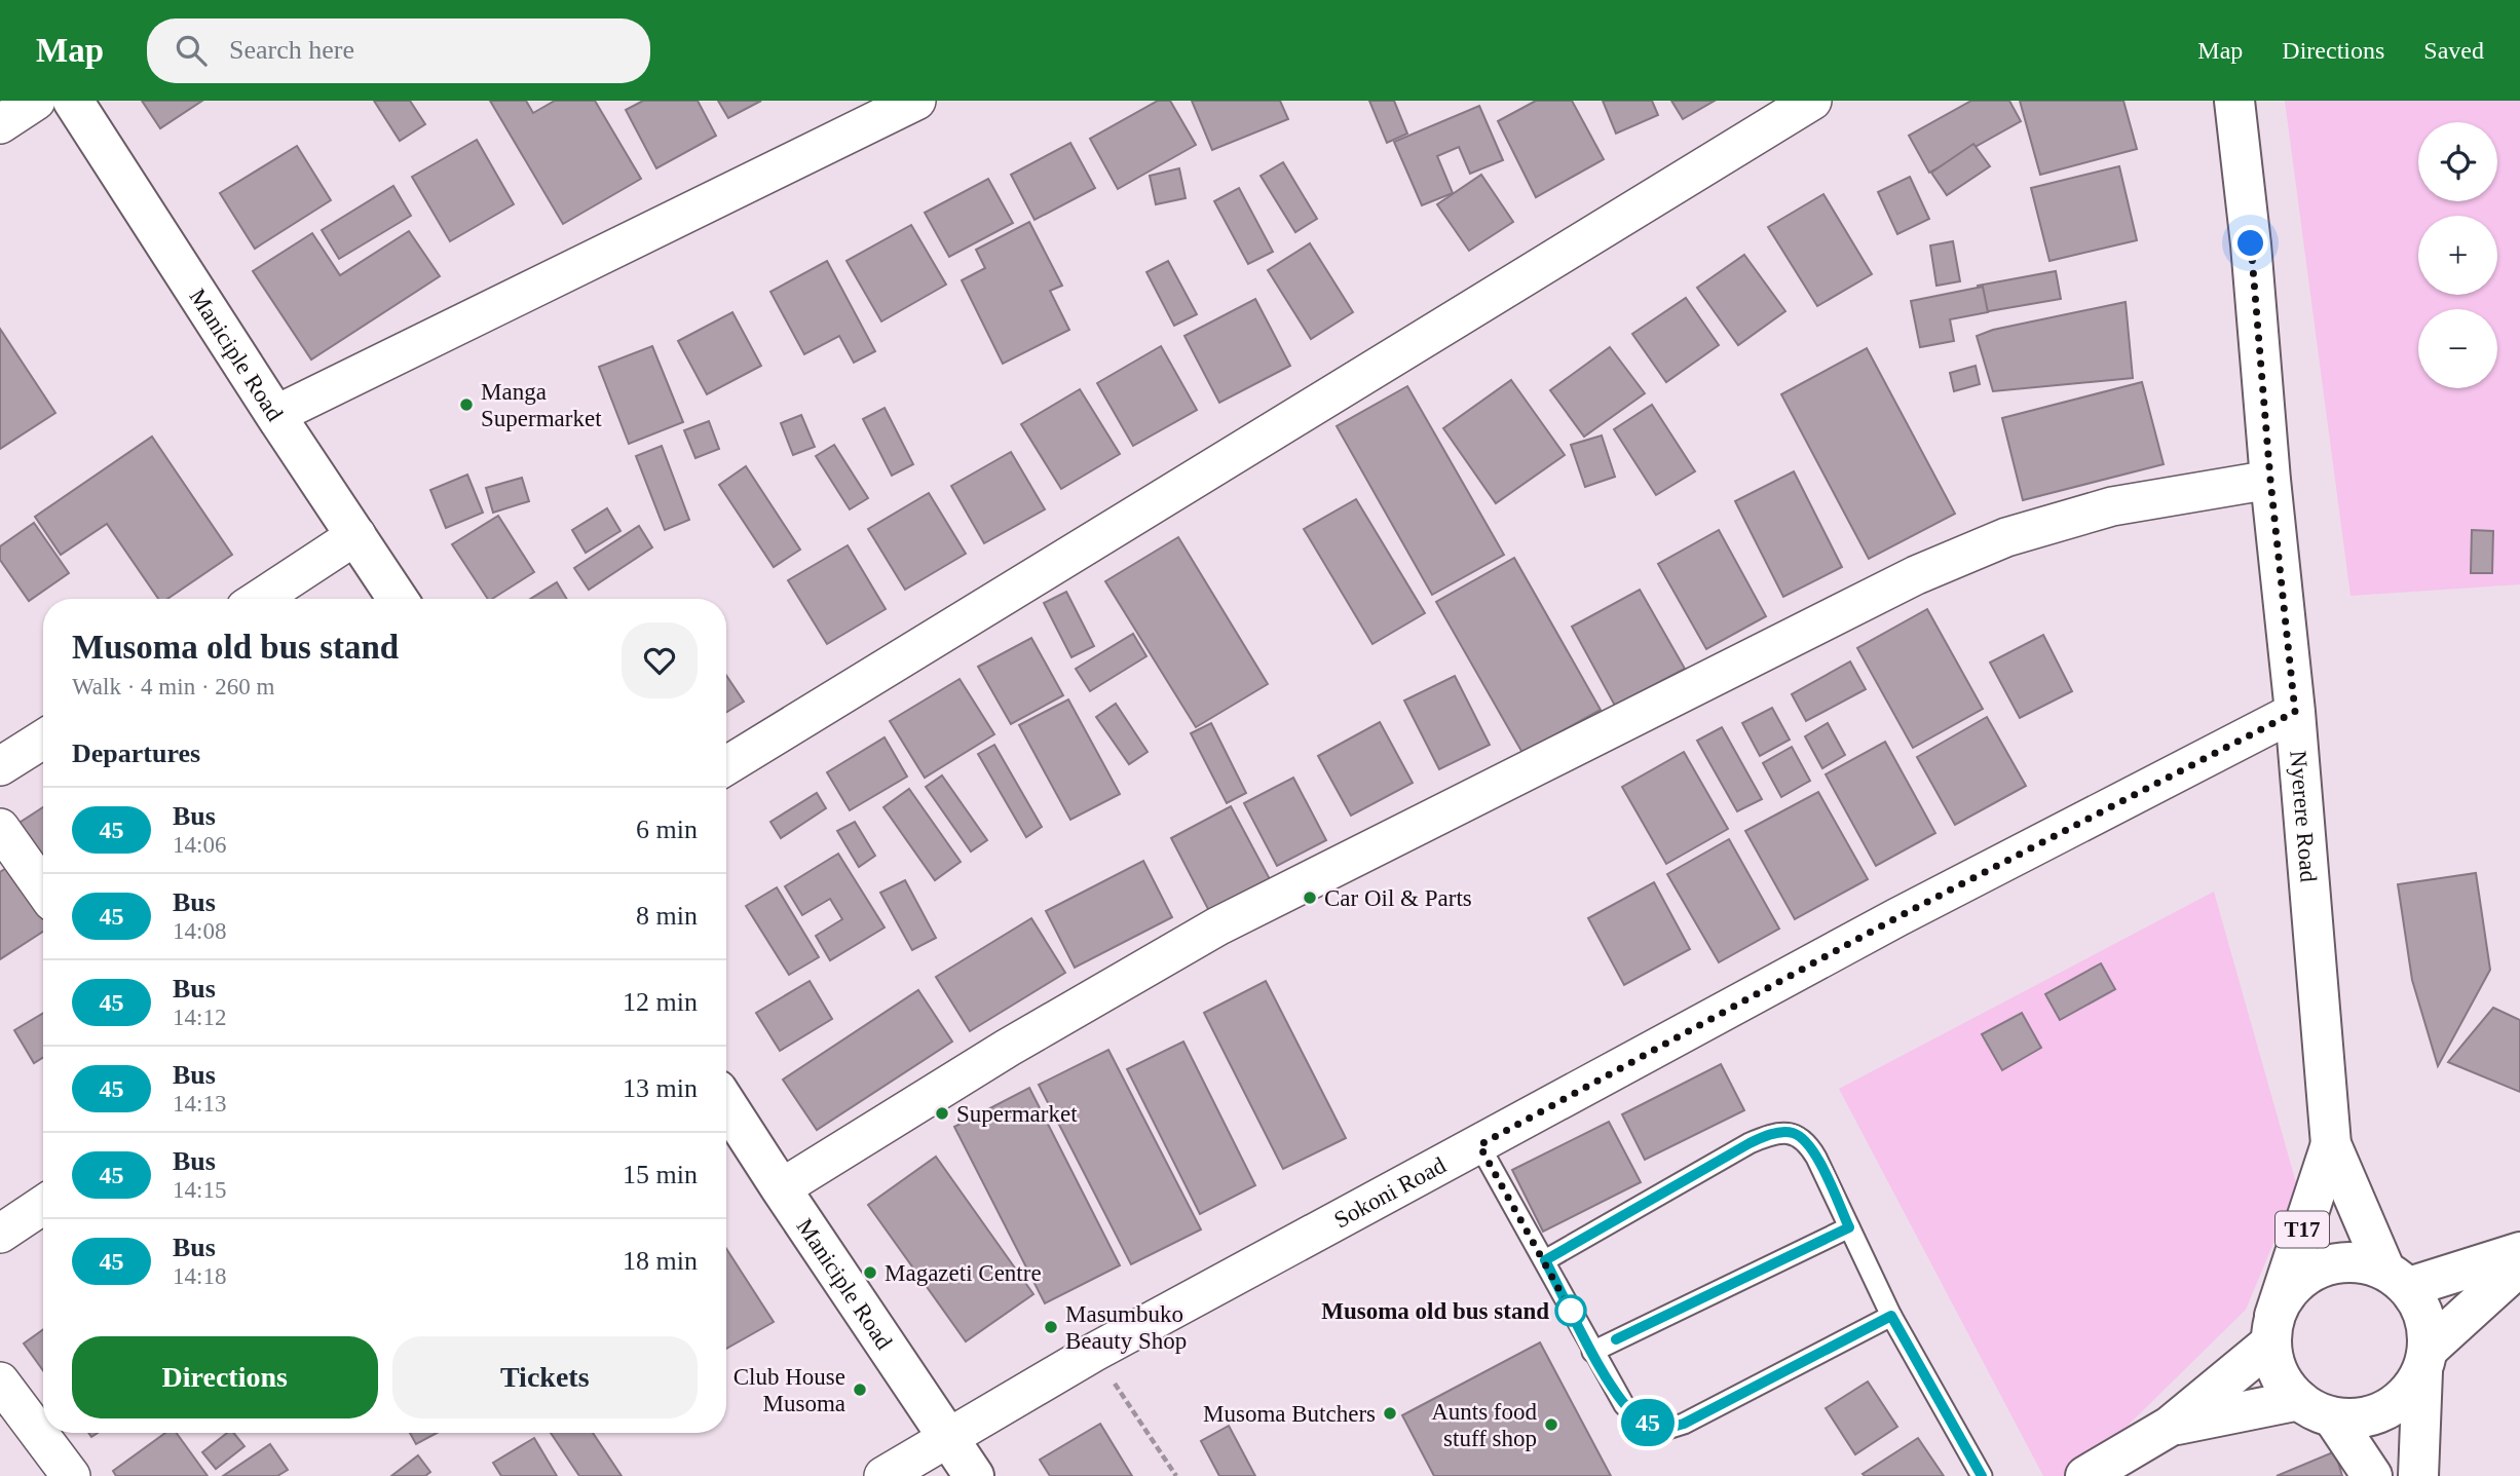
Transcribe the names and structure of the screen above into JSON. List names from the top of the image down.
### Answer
{
  "streets": {
    "street": [
      "Maniciple Road",
      "Nyerere Road",
      "Sokoni Road",
      "T17"
    ]
  },
  "crossings": [
    ["Maniciple Road", "Sokoni Road"],
    ["Nyerere Road", "Sokoni Road"],
    ["Nyerere Road", "T17"]
  ],
  "places": [
    "Manga Supermarket",
    "Car Oil & Parts",
    "Supermarket",
    "Magazeti Centre",
    "Musoma old bus stand",
    "Masumbuko Beauty Shop",
    "Club House Musoma",
    "Musoma Butchers",
    "Aunts food stuff shop"
  ],
  "lines": ["bus line 45"],
  "page": {
    "header": "Map",
    "search": "Search here",
    "nav": ["Map", "Directions", "Saved"],
    "on_map": "45",
    "map_buttons": ["+", "−"],
    "heading": [
      ["Musoma old bus stand", "Walk · 4 min · 260 m"],
      "Departures"
    ],
    "list": [
      {
        "mark": "45",
        "name": "Bus",
        "note": "14:06",
        "value": "6 min"
      },
      {
        "mark": "45",
        "name": "Bus",
        "note": "14:08",
        "value": "8 min"
      },
      {
        "mark": "45",
        "name": "Bus",
        "note": "14:12",
        "value": "12 min"
      },
      {
        "mark": "45",
        "name": "Bus",
        "note": "14:13",
        "value": "13 min"
      },
      {
        "mark": "45",
        "name": "Bus",
        "note": "14:15",
        "value": "15 min"
      },
      {
        "mark": "45",
        "name": "Bus",
        "note": "14:18",
        "value": "18 min"
      }
    ],
    "buttons": ["Directions", "Tickets"]
  }
}
